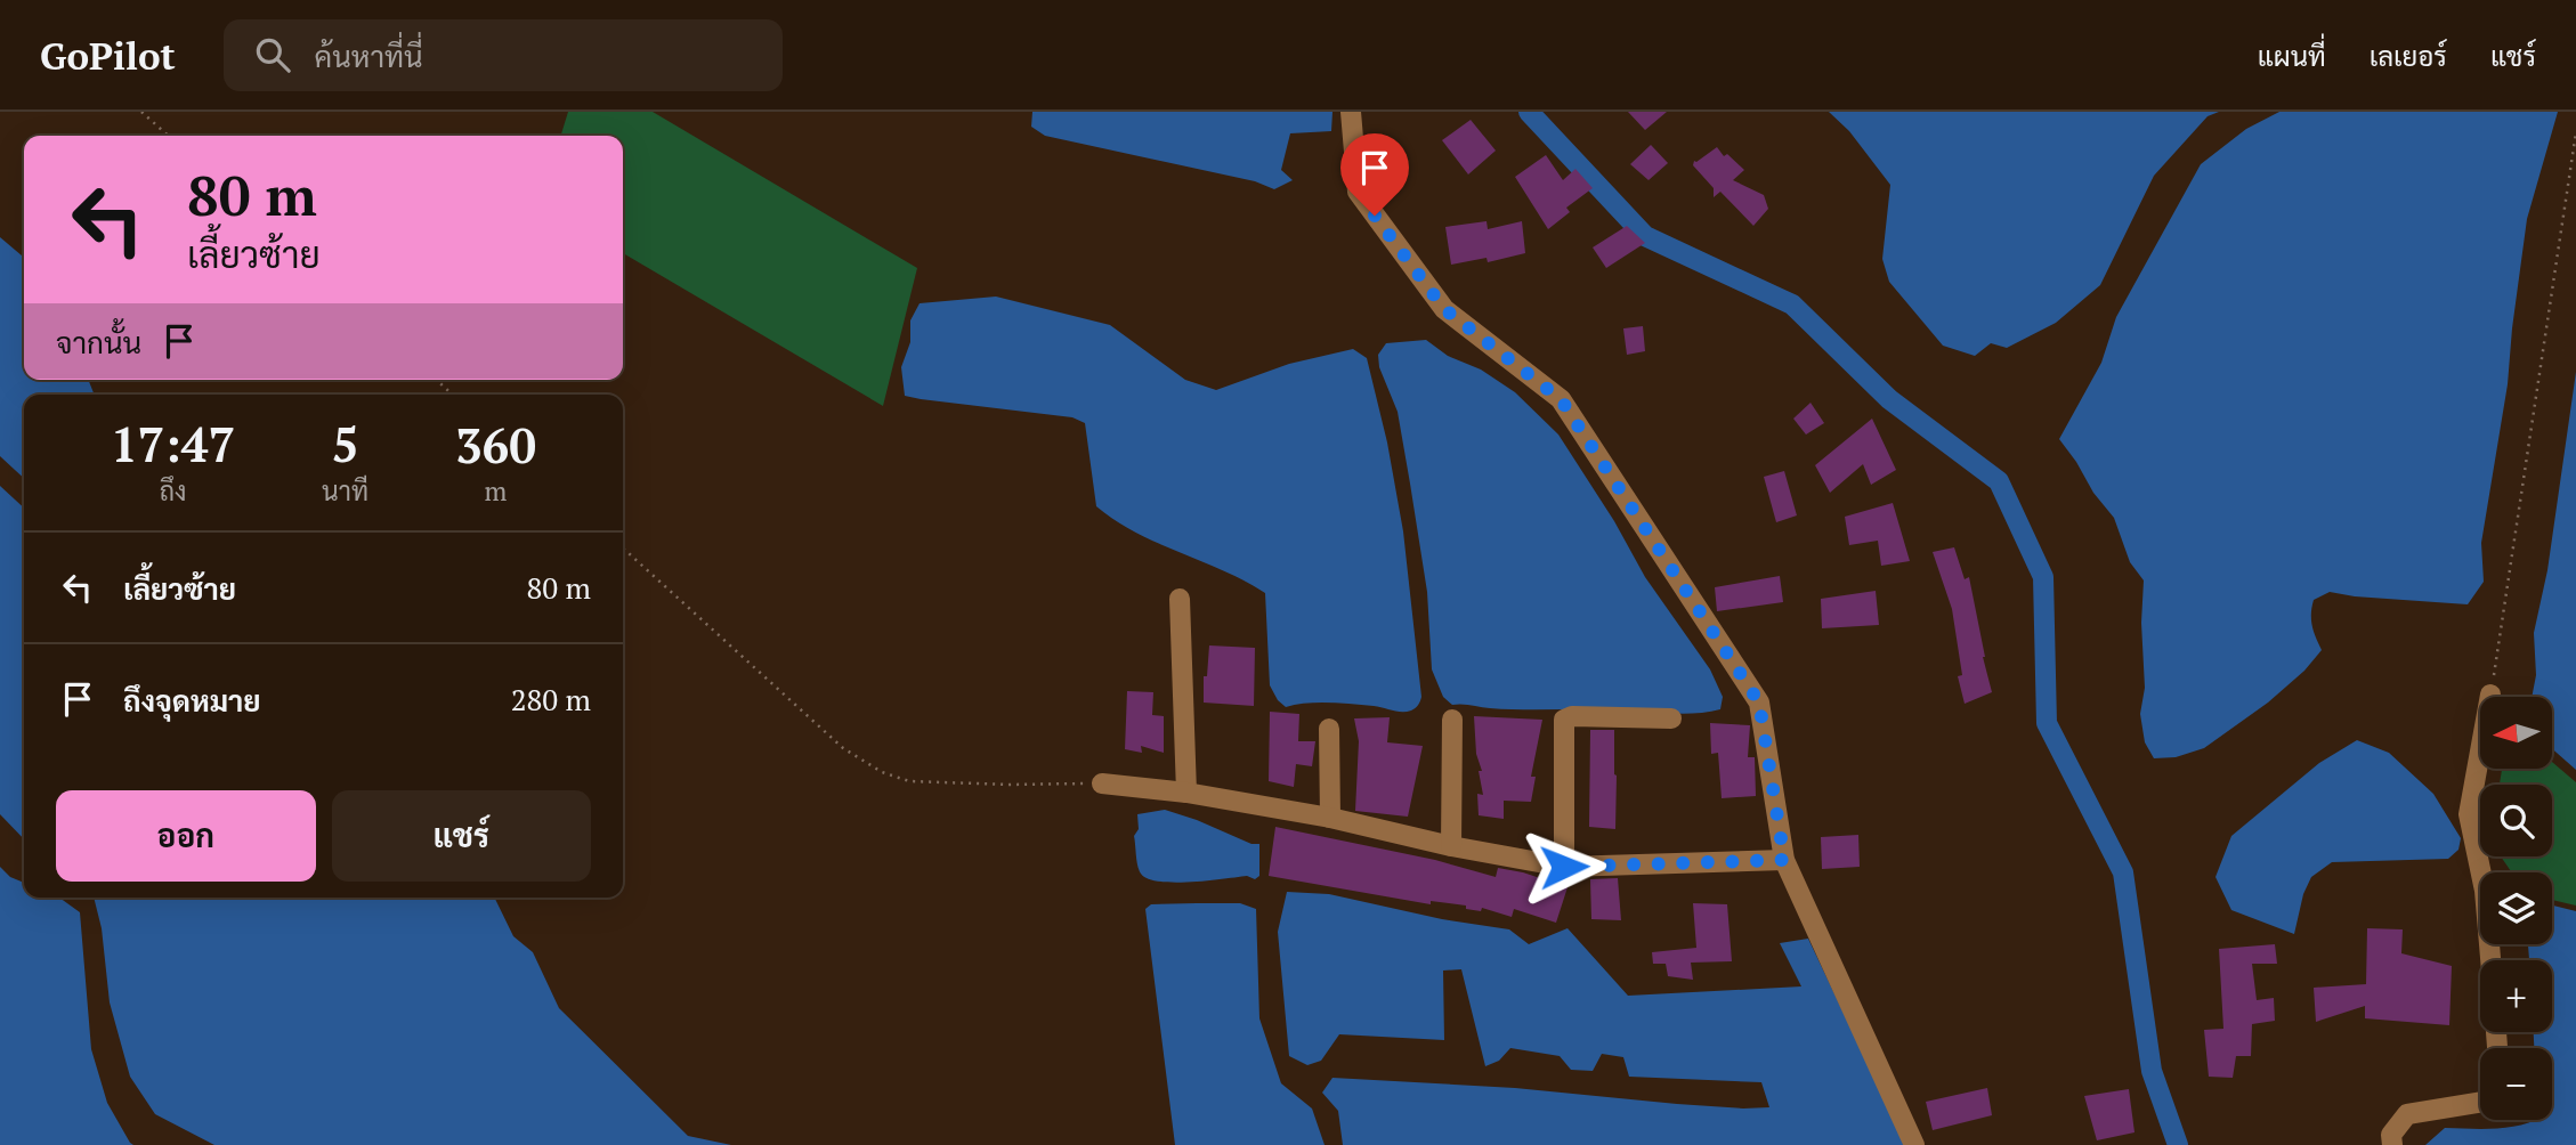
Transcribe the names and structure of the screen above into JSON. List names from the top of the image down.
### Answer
{
  "north": "left",
  "page": {
    "header": "GoPilot",
    "search": "ค้นหาที่นี่",
    "nav": ["แผนที่", "เลเยอร์", "แชร์"],
    "turn": ["80 m", "เลี้ยวซ้าย"],
    "then": "จากนั้น",
    "eta": [
      "17:47",
      "ถึง",
      "5",
      "นาที",
      "360",
      "m"
    ],
    "list": [
      {
        "name": "เลี้ยวซ้าย",
        "value": "80 m"
      },
      {
        "name": "ถึงจุดหมาย",
        "value": "280 m"
      }
    ],
    "map_buttons": ["+", "−"],
    "buttons": ["ออก", "แชร์"]
  }
}
